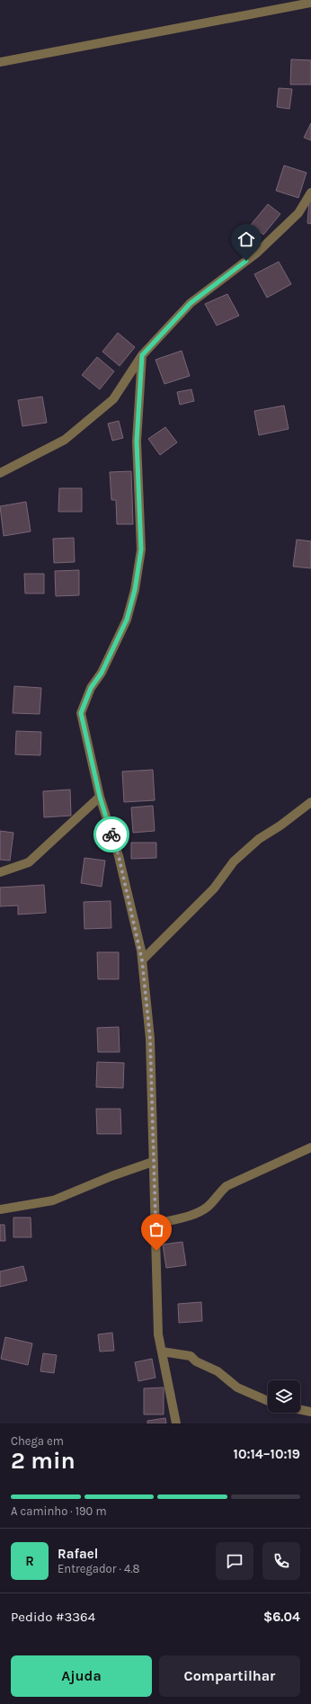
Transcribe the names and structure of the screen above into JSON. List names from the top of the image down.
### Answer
{
  "page": {
    "heading": ["2 min", "Chega em", "10:14–10:19"],
    "panel": [
      "Rafael",
      "Entregador · 4.8",
      "Pedido #3364",
      "$6.04"
    ],
    "bar": "A caminho · 190 m",
    "round": "R",
    "buttons": ["Ajuda", "Compartilhar"]
  }
}
